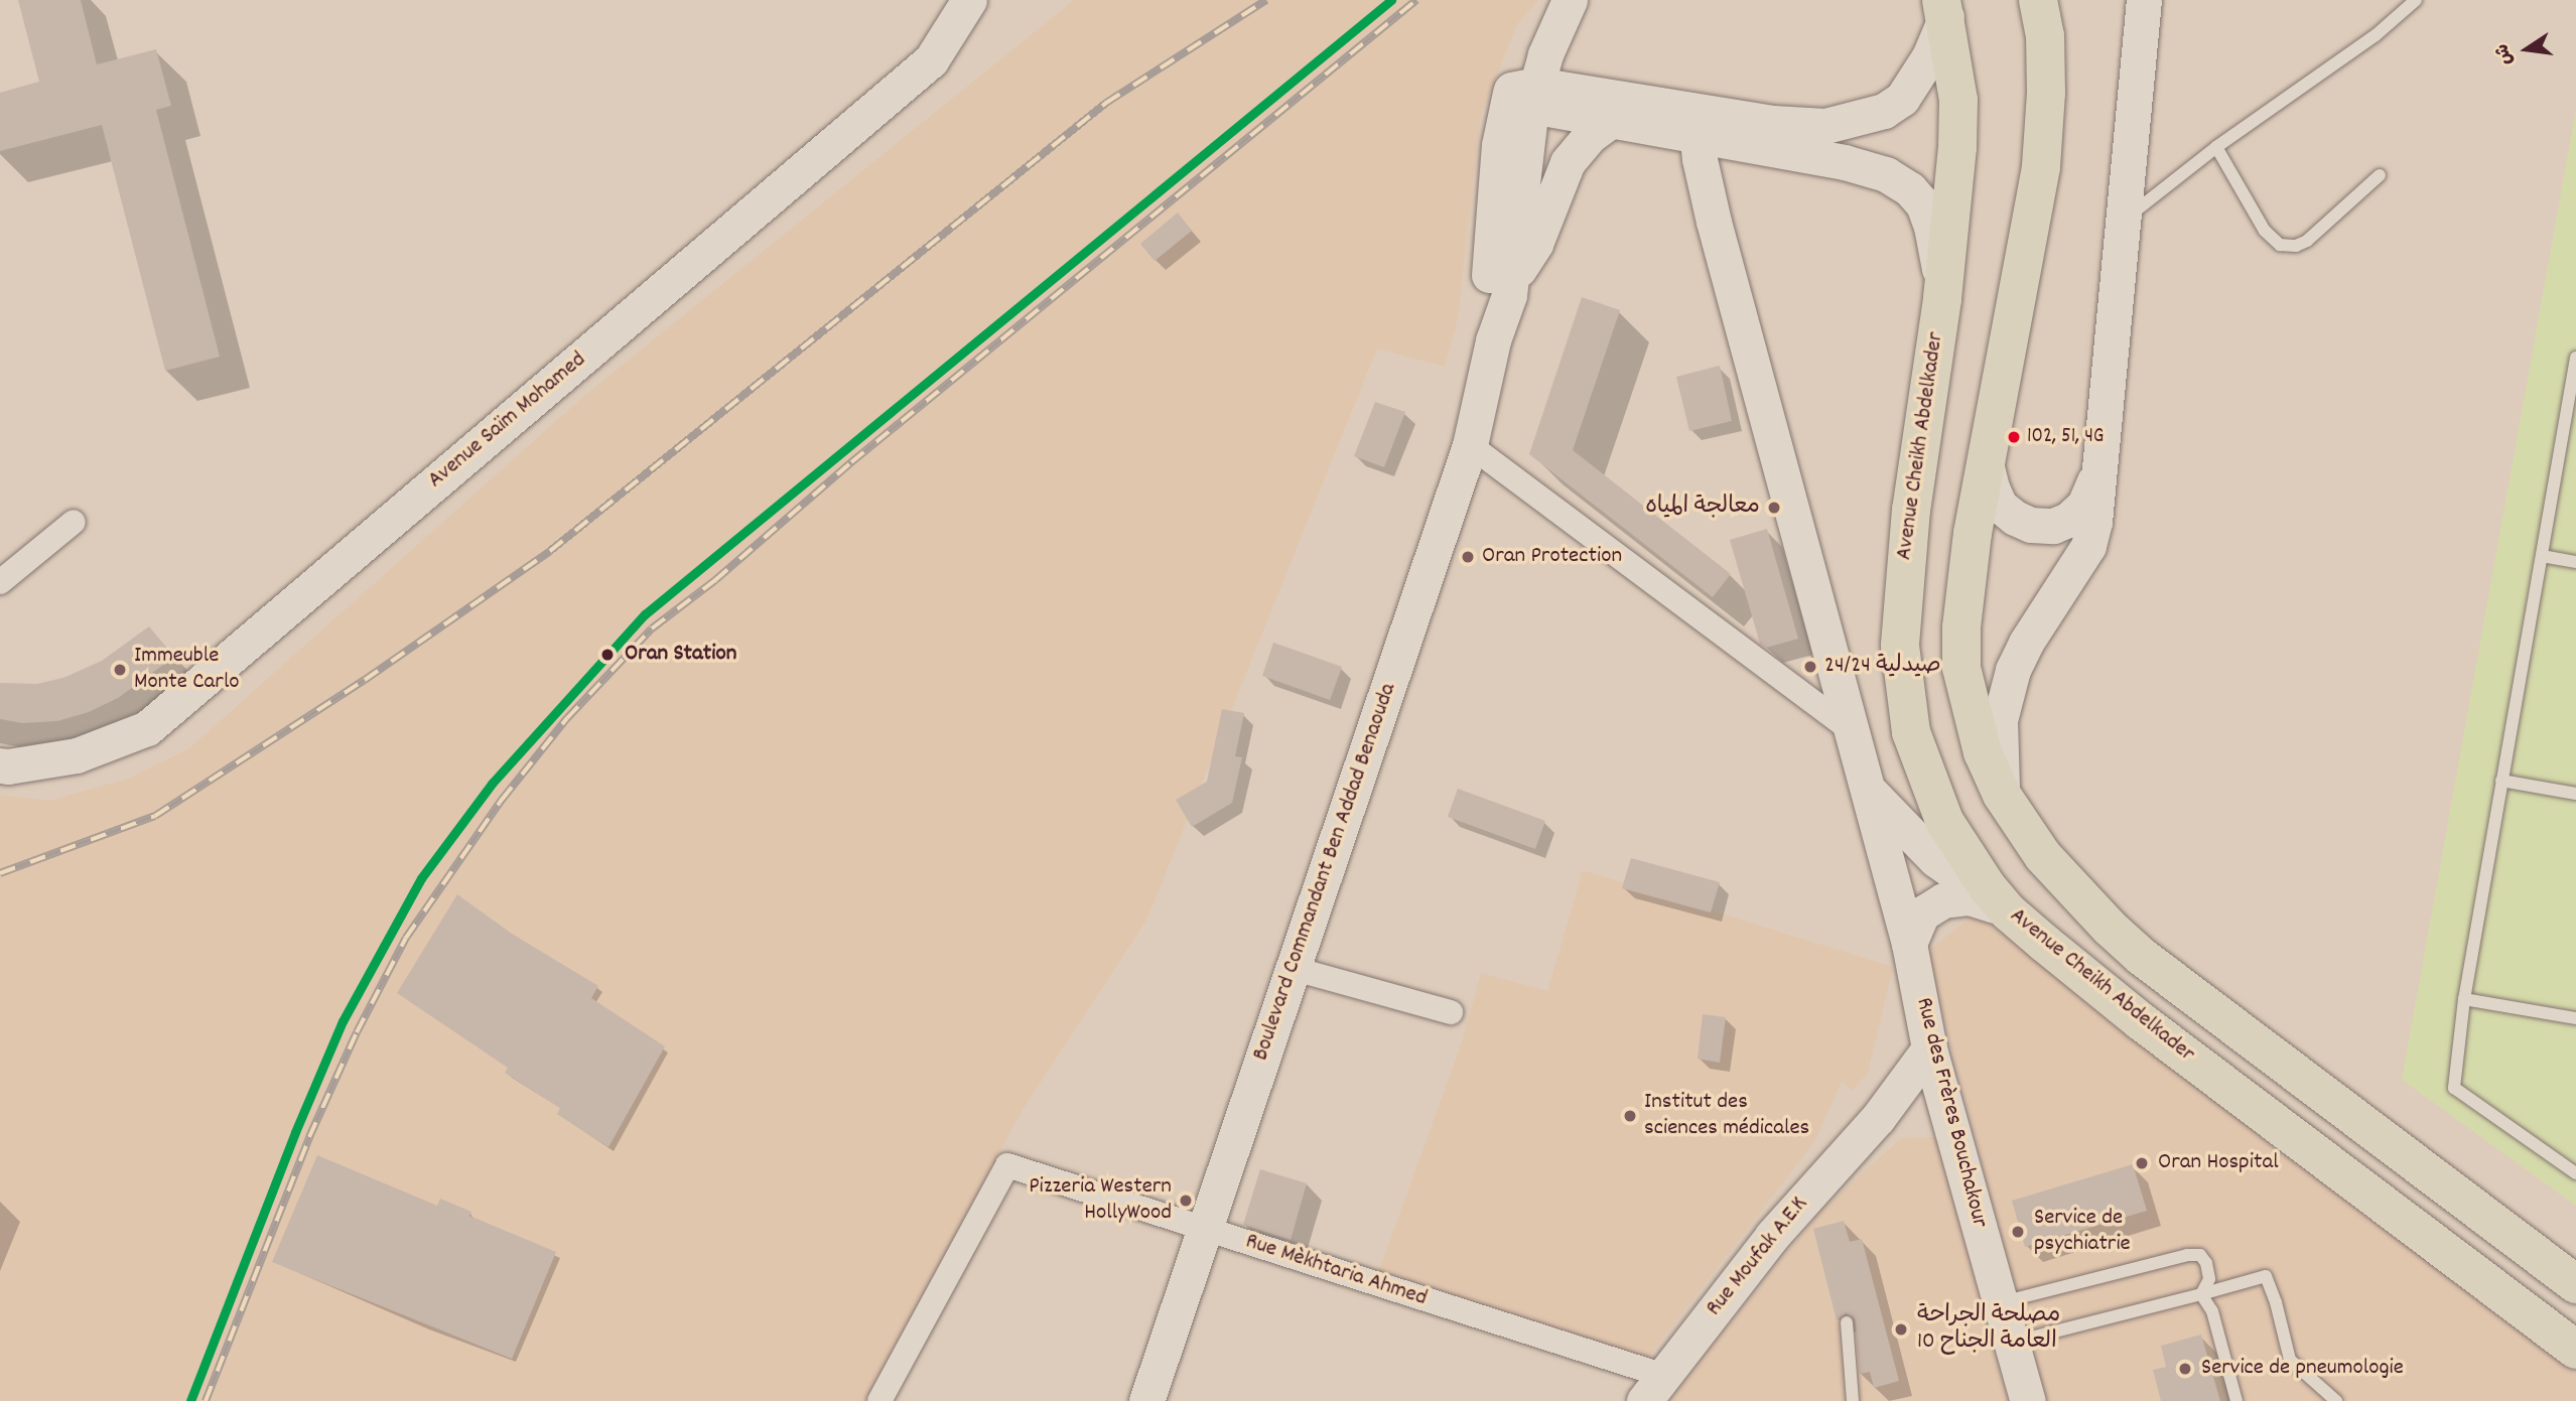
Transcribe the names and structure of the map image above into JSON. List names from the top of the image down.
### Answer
{
  "streets": {
    "main road": ["Avenue Cheikh Abdelkader"],
    "street": [
      "Avenue Saïm Mohamed",
      "Boulevard Commandant Ben Addad Benaouda",
      "Rue des Frères Bouchakour",
      "Rue Moufak A.E.K",
      "Rue Mèkhtaria Ahmed"
    ]
  },
  "crossings": [
    ["Boulevard Commandant Ben Addad Benaouda", "Rue Mèkhtaria Ahmed"],
    ["Rue des Frères Bouchakour", "Rue Moufak A.E.K"],
    ["Rue Moufak A.E.K", "Rue Mèkhtaria Ahmed"]
  ],
  "places": [
    "102, 51, 4G",
    "معالجة المياه",
    "Oran Protection",
    "Oran Station",
    "صيدلية 24/24",
    "Immeuble Monte Carlo",
    "Institut des sciences médicales",
    "Oran Hospital",
    "Pizzeria Western HollyWood",
    "Service de psychiatrie",
    "مصلحة الجراحة العامة الجناح 10",
    "Service de pneumologie"
  ],
  "north": "left"
}
